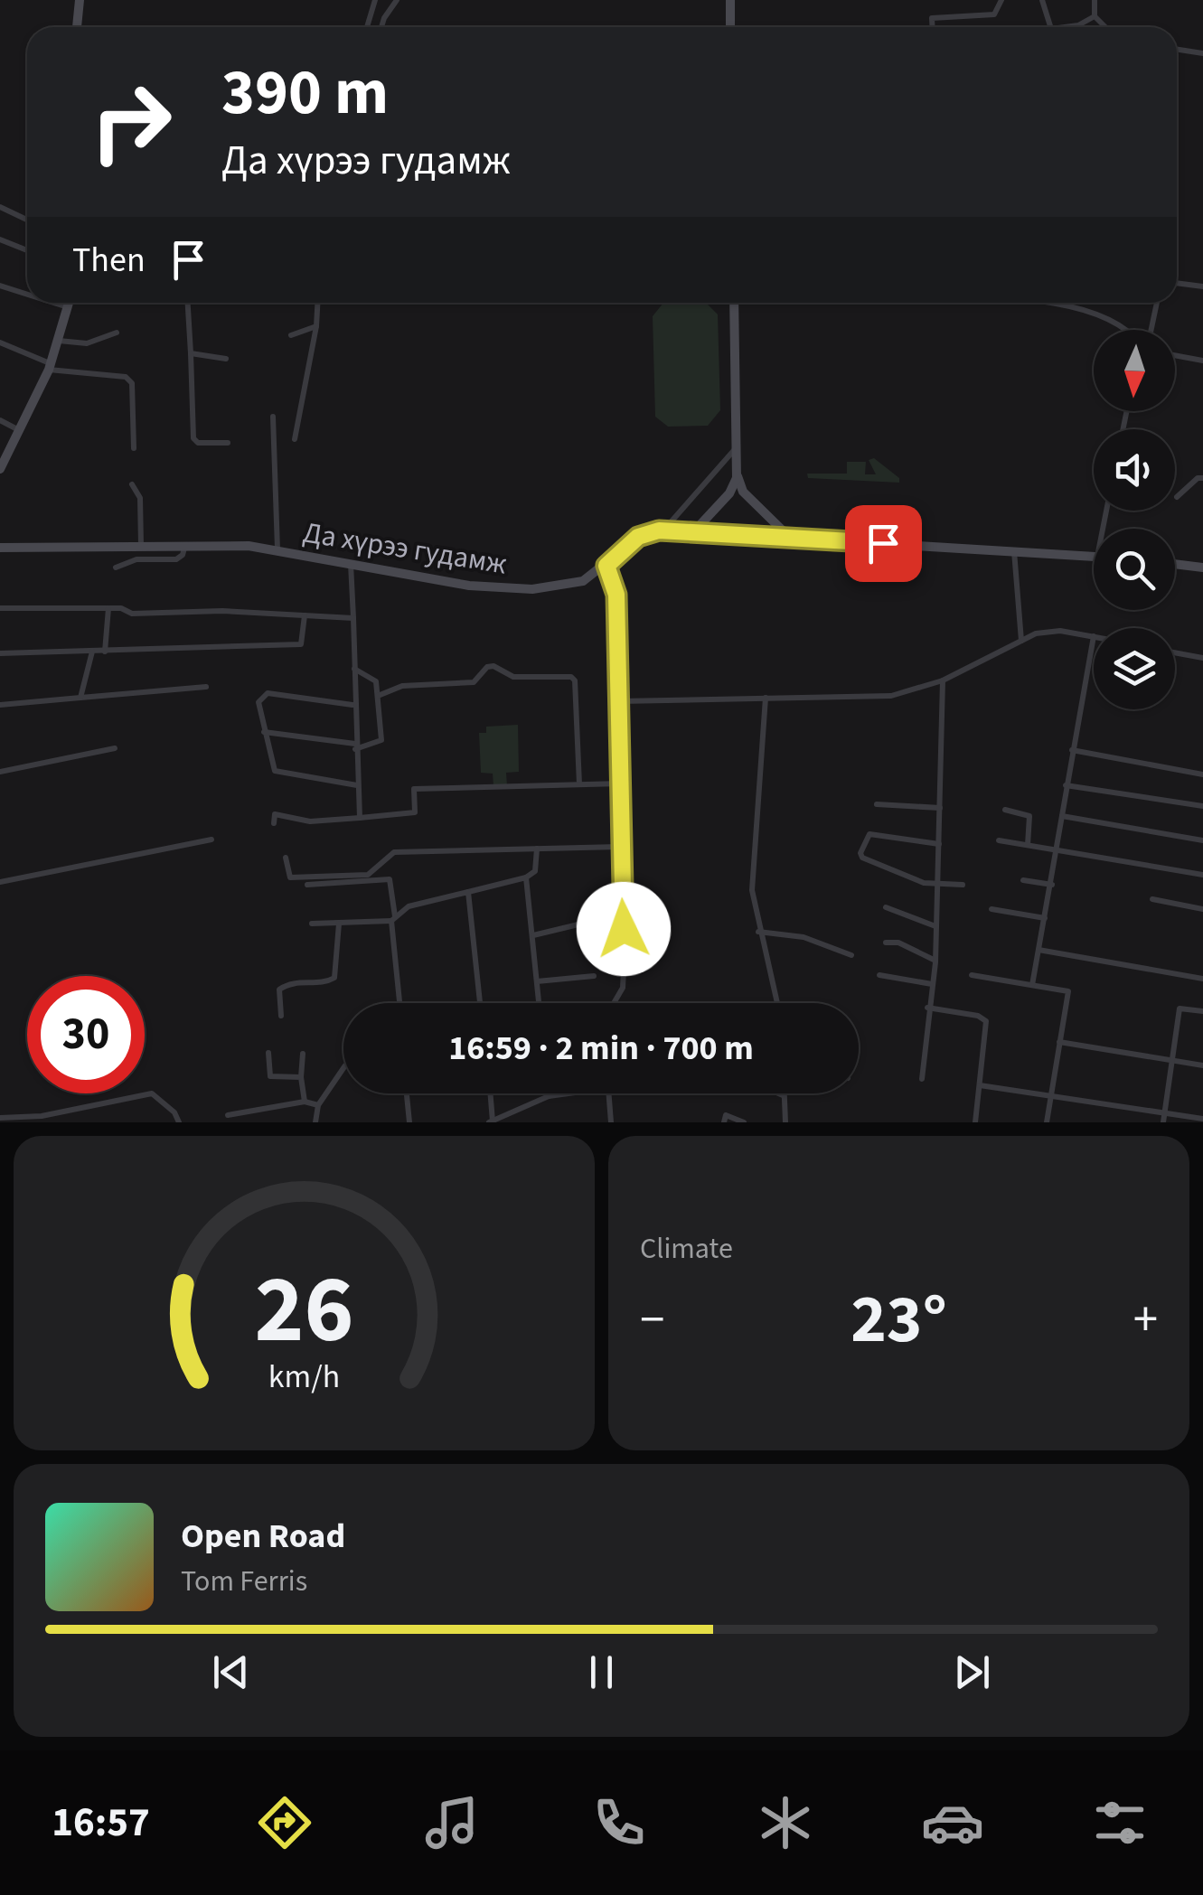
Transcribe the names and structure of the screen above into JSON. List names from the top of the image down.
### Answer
{
  "streets": {
    "main road": ["Да хүрээ гудамж"]
  },
  "north": "bottom",
  "page": {
    "turn": ["390 m", "Да хүрээ гудамж"],
    "then": "Then",
    "limit": "30",
    "trip": "16:59 · 2 min · 700 m",
    "tile": "Climate",
    "heat": ["−", "23°", "+"],
    "song": ["Open Road", "Tom Ferris"],
    "tabs": "16:57",
    "gauge": ["26", "km/h"]
  }
}
